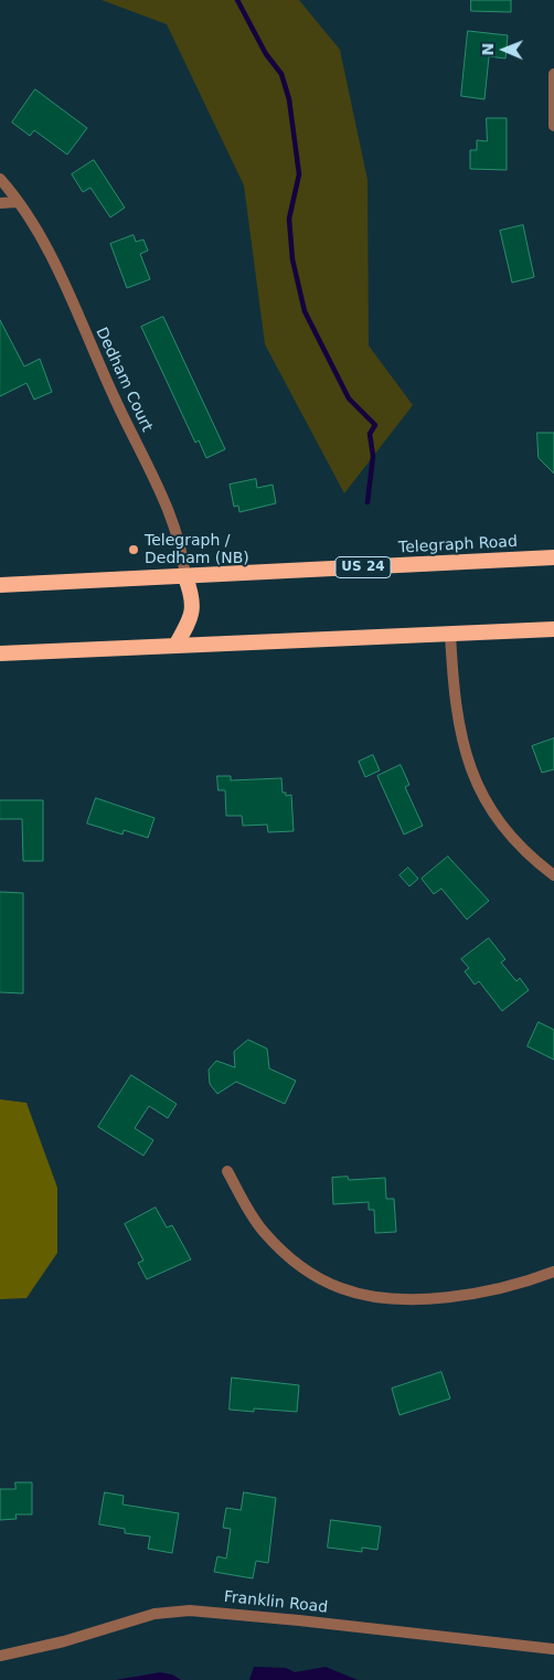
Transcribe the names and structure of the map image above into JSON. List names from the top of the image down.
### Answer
{
  "streets": {
    "highway": ["Telegraph Road", "US 24"],
    "street": ["Dedham Court", "Franklin Road"]
  },
  "crossings": [
    ["Dedham Court", "Telegraph Road"]
  ],
  "places": ["Telegraph / Dedham (NB)"],
  "north": "left"
}
